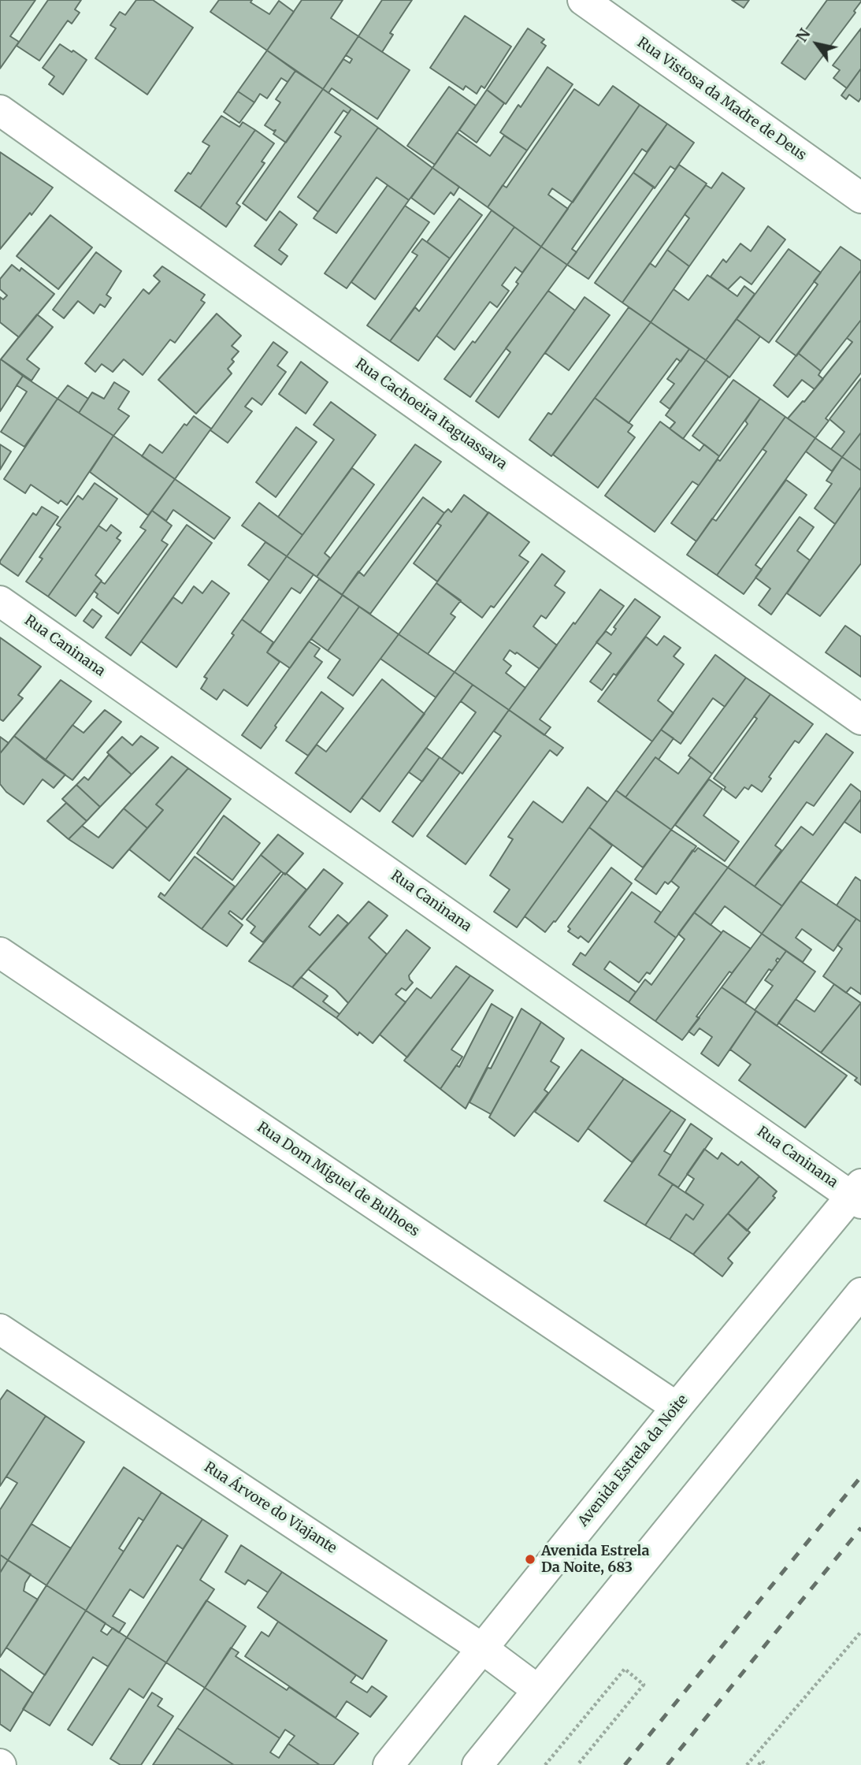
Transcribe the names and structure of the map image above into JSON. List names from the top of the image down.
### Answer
{
  "streets": {
    "street": [
      "Rua Vistosa da Madre de Deus",
      "Rua Cachoeira Itaguassava",
      "Rua Caninana",
      "Rua Dom Miguel de Bulhoes",
      "Avenida Estrela da Noite",
      "Rua Árvore do Viajante"
    ]
  },
  "crossings": [
    ["Rua Caninana", "Avenida Estrela da Noite"],
    ["Rua Dom Miguel de Bulhoes", "Avenida Estrela da Noite"],
    ["Avenida Estrela da Noite", "Rua Árvore do Viajante"]
  ],
  "places": ["Avenida Estrela Da Noite, 683"],
  "north": "top left"
}
